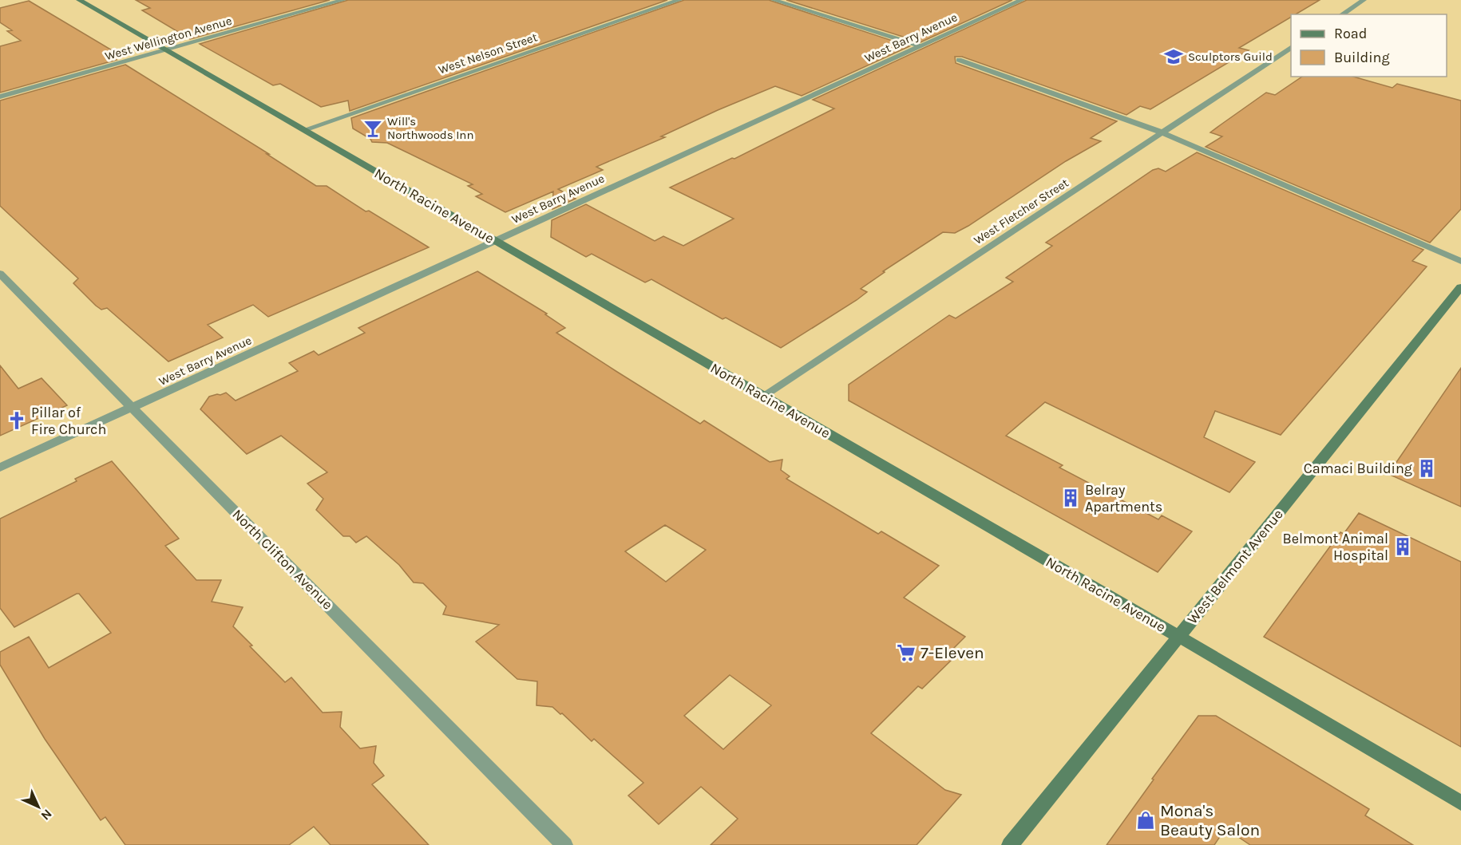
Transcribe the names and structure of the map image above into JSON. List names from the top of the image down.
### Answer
{
  "streets": {
    "street": [
      "West Barry Avenue",
      "West Wellington Avenue",
      "West Nelson Street",
      "North Racine Avenue",
      "West Fletcher Street",
      "North Clifton Avenue",
      "West Belmont Avenue"
    ]
  },
  "crossings": [
    ["West Barry Avenue", "North Racine Avenue"],
    ["West Barry Avenue", "North Clifton Avenue"],
    ["West Wellington Avenue", "North Racine Avenue"],
    ["West Nelson Street", "North Racine Avenue"],
    ["North Racine Avenue", "West Fletcher Street"],
    ["North Racine Avenue", "West Belmont Avenue"]
  ],
  "places": {
    "school or university": ["Sculptors Guild"],
    "bar": ["Will's Northwoods Inn"],
    "church": ["Pillar of Fire Church"],
    "building": ["Camaci Building", "Belray Apartments", "Belmont Animal Hospital"],
    "supermarket": ["7-Eleven"],
    "shop": ["Mona's Beauty Salon"]
  },
  "legend": ["Road", "Building"],
  "north": "bottom right"
}
